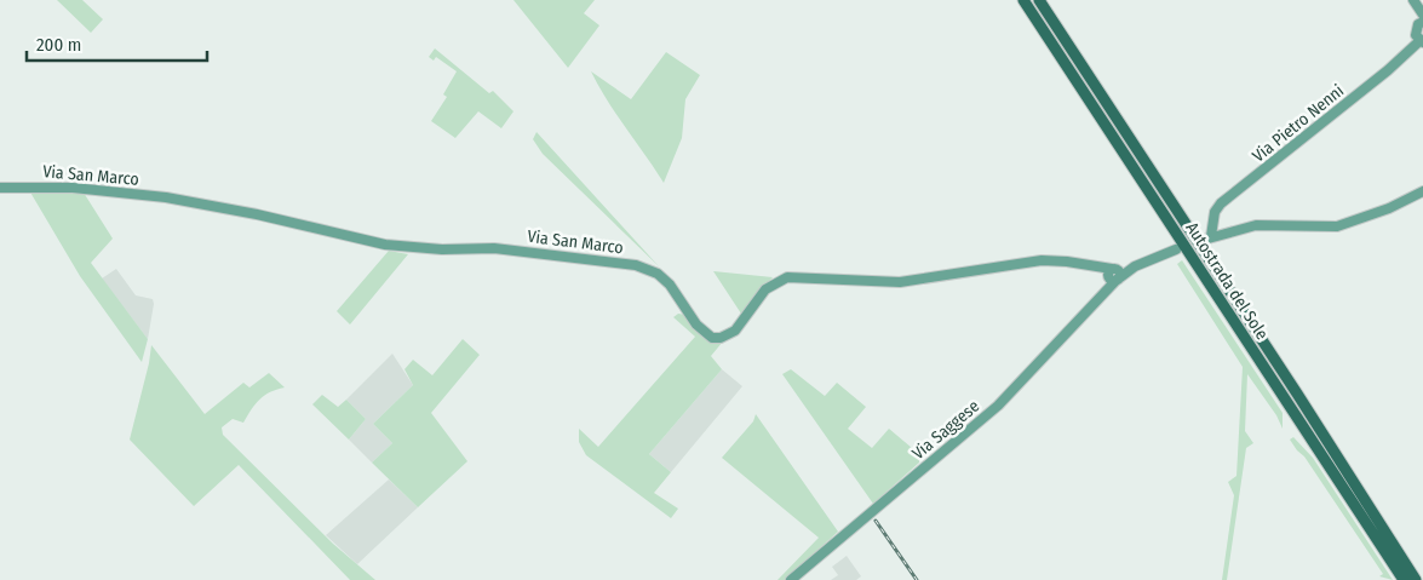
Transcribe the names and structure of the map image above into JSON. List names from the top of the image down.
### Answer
{
  "streets": {
    "highway": ["Autostrada del Sole"],
    "main road": ["Via Pietro Nenni", "Via San Marco", "Via Saggese"]
  },
  "crossings": [
    ["Via San Marco", "Via Saggese"]
  ],
  "scale_bar": "200 m"
}
